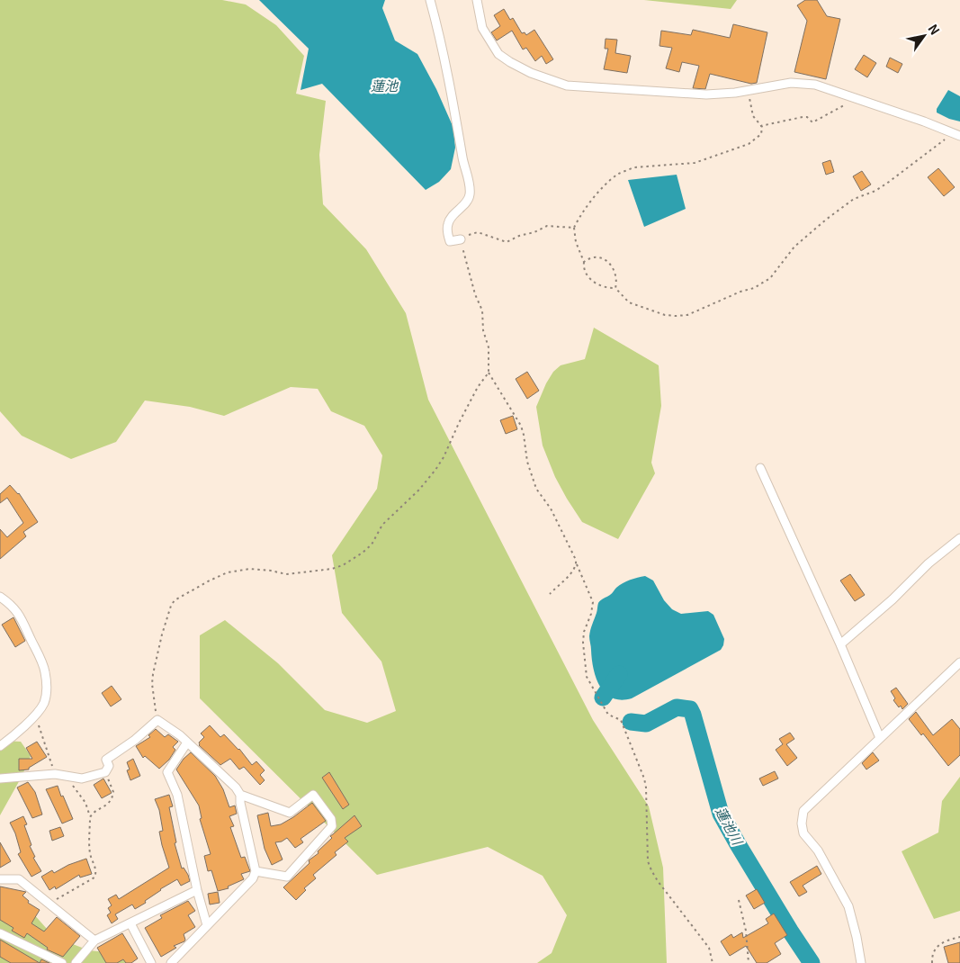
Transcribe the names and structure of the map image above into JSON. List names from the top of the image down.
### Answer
{
  "water": ["蓮池", "蓮池川"],
  "north": "top right"
}
